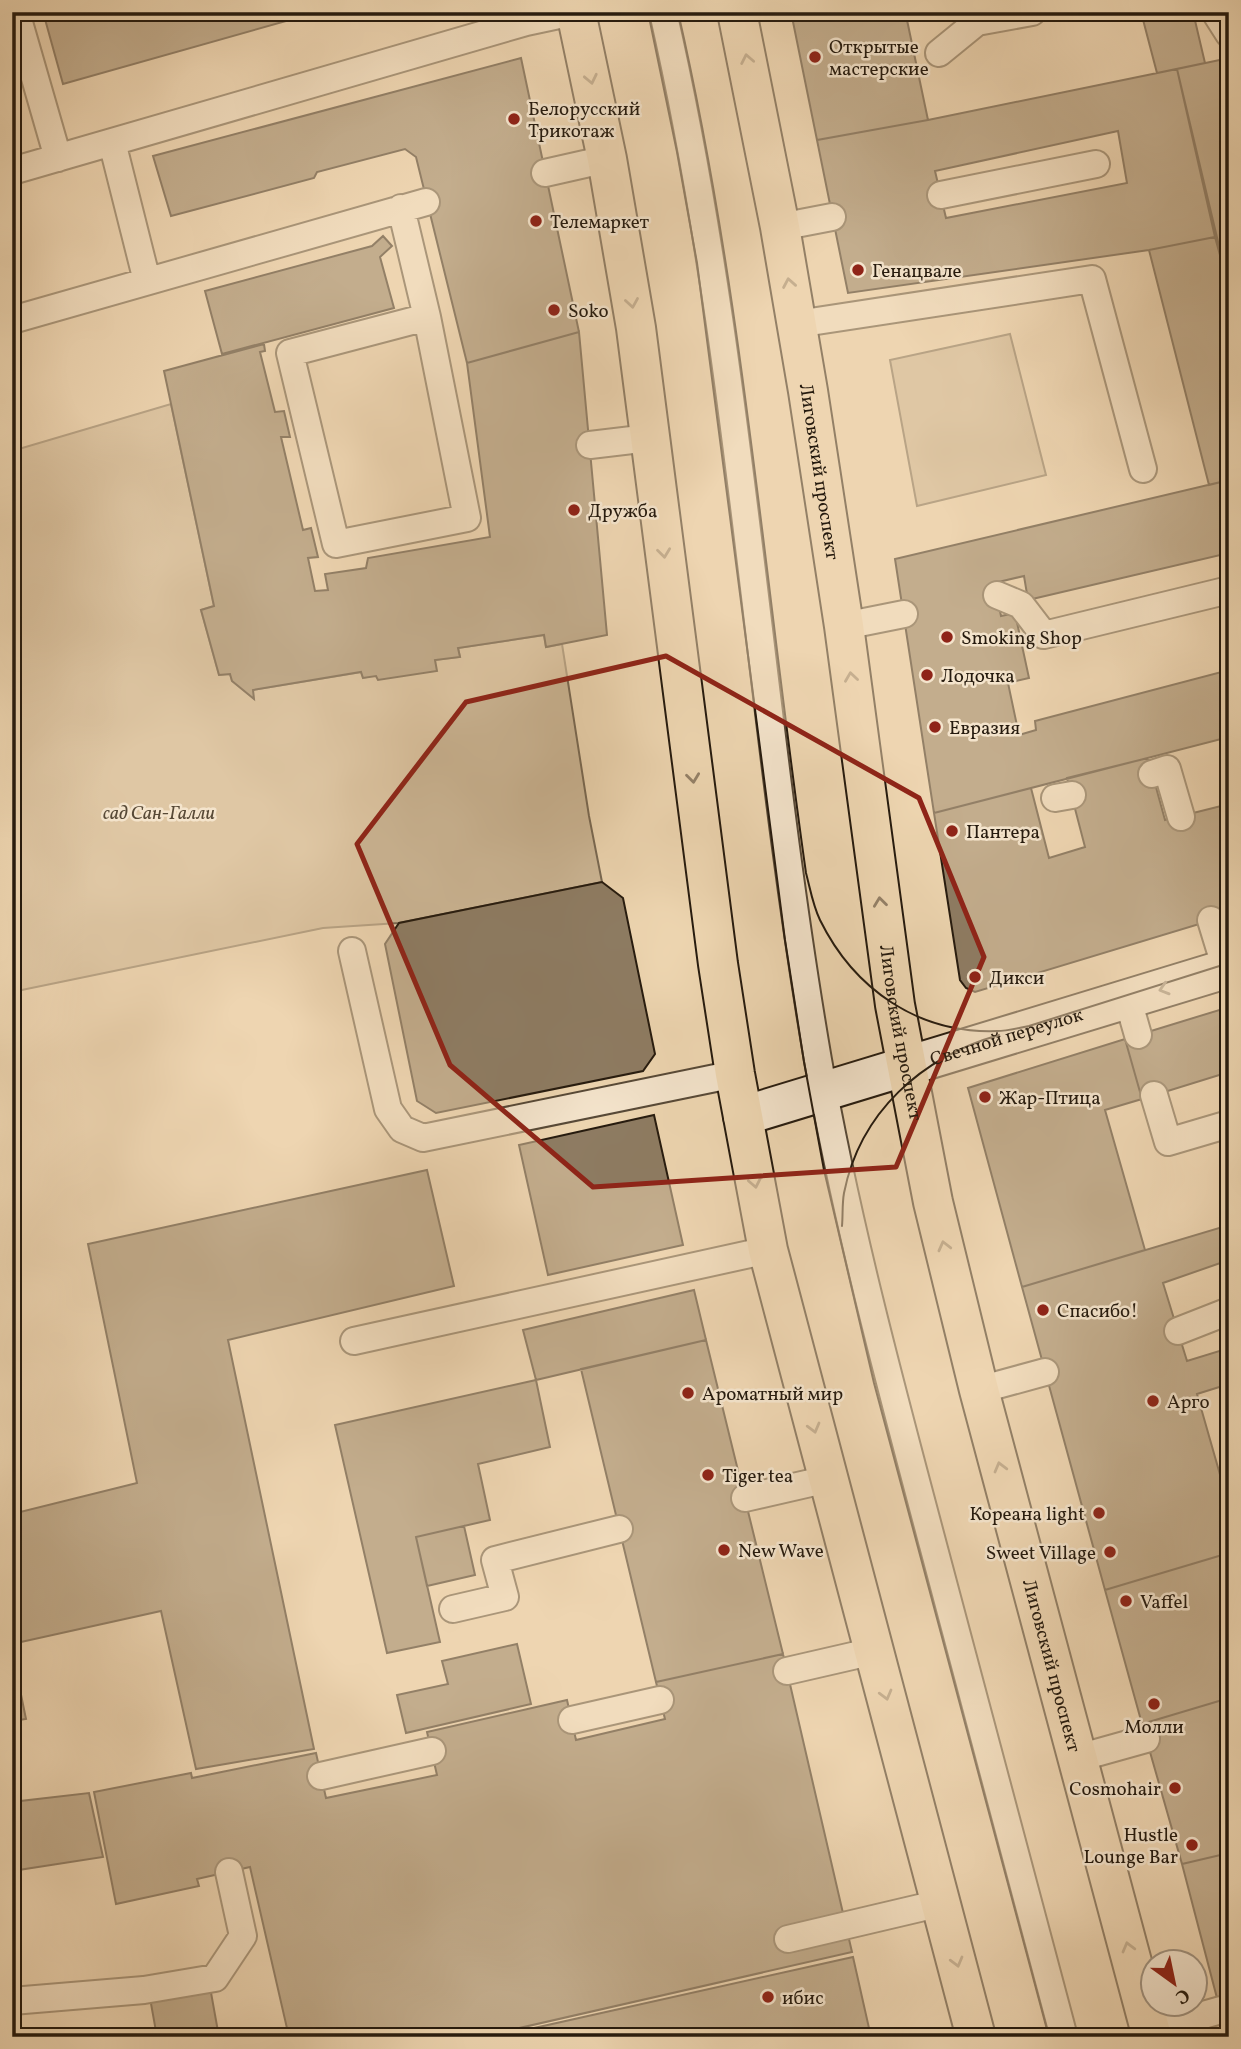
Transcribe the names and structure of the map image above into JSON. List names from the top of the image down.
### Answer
{
  "streets": {
    "main road": ["Лиговский проспект"],
    "street": ["Свечной переулок"]
  },
  "crossings": [
    ["Лиговский проспект", "Свечной переулок"]
  ],
  "one_way": ["Свечной переулок"],
  "parks": ["сад Сан-Галли"],
  "places": [
    "Открытые мастерские",
    "Белорусский Трикотаж",
    "Телемаркет",
    "Генацвале",
    "Soko",
    "Дружба",
    "Smoking Shop",
    "Лодочка",
    "Евразия",
    "Пантера",
    "Дикси",
    "Жар-Птица",
    "Спасибо!",
    "Ароматный мир",
    "Арго",
    "Tiger tea",
    "Кореана light",
    "New Wave",
    "Sweet Village",
    "Vaffel",
    "Молли",
    "Cosmohair",
    "Hustle Lounge Bar",
    "ибис"
  ],
  "north": "bottom right"
}
